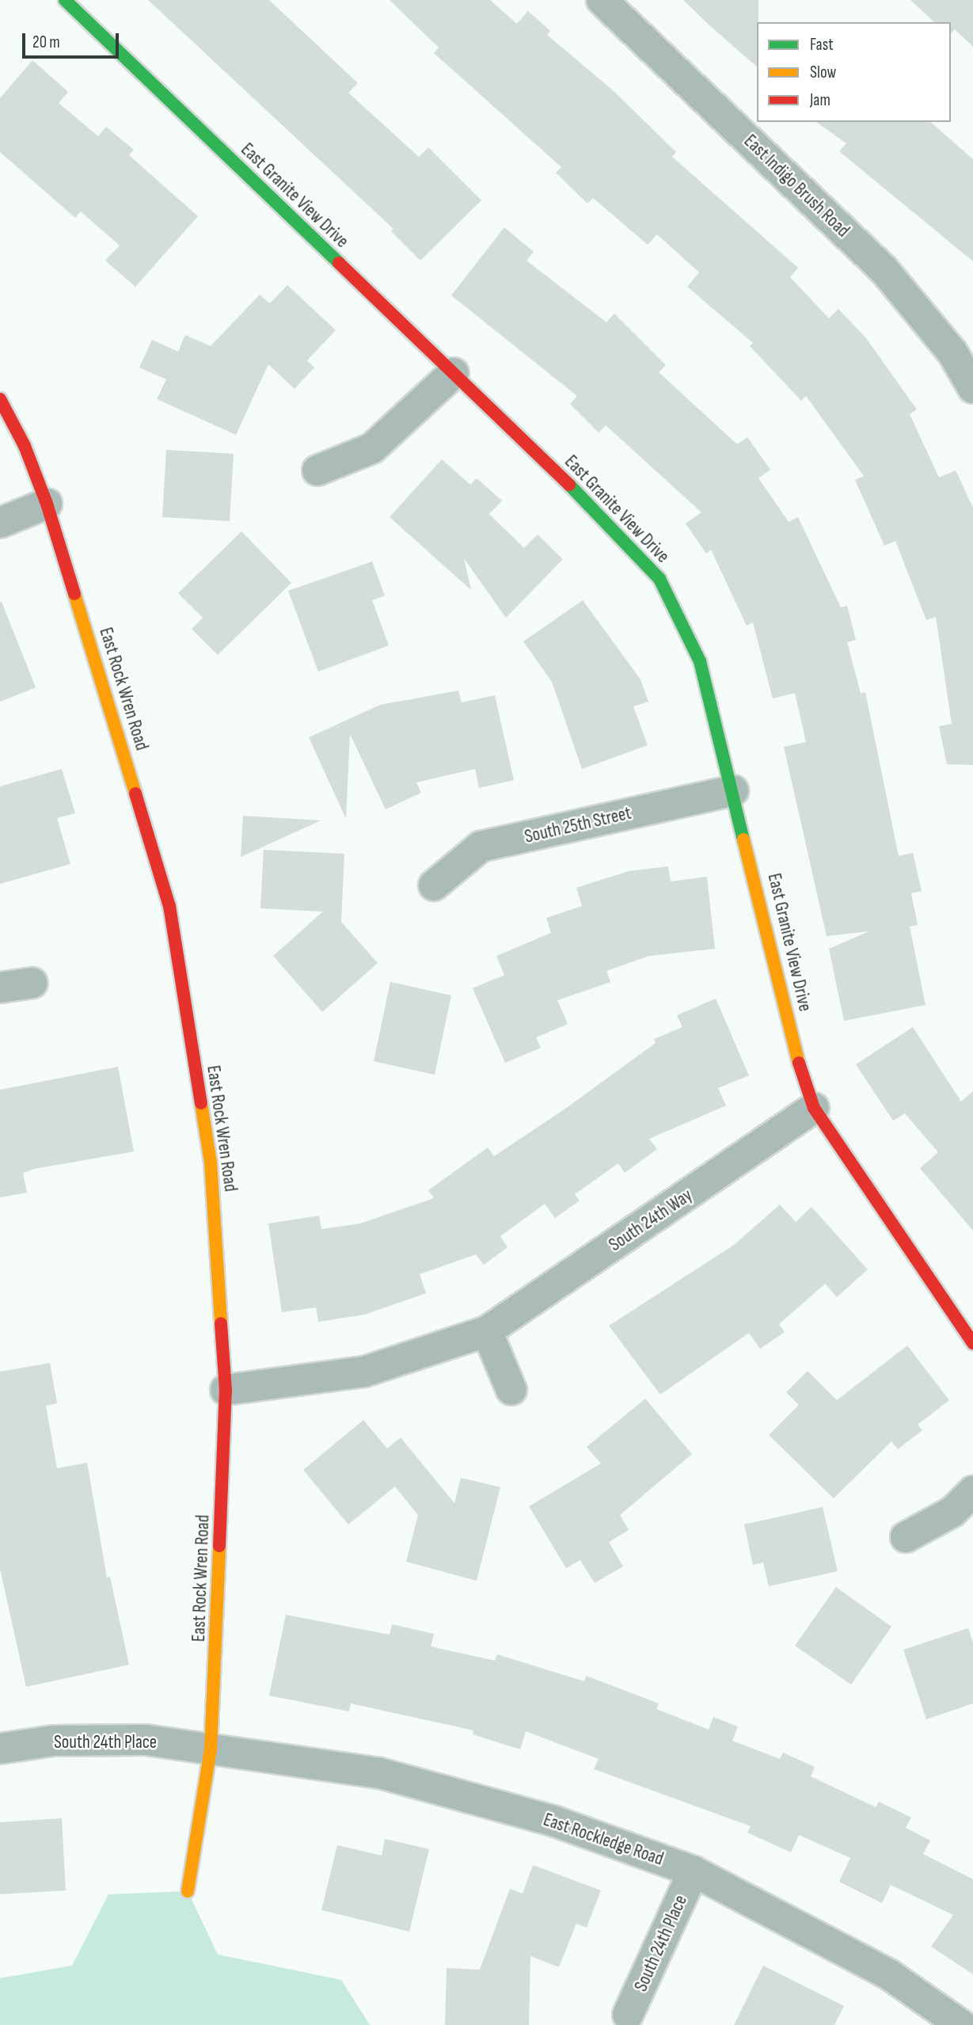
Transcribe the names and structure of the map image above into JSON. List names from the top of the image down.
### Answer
{
  "streets": {
    "street": [
      "East Indigo Brush Road",
      "East Granite View Drive",
      "East Rock Wren Road",
      "South 25th Street",
      "South 24th Way",
      "South 24th Place",
      "East Rockledge Road"
    ]
  },
  "crossings": [
    ["East Granite View Drive", "South 25th Street"],
    ["East Granite View Drive", "South 24th Way"],
    ["East Rock Wren Road", "South 24th Way"],
    ["East Rock Wren Road", "South 24th Place"],
    ["East Rock Wren Road", "East Rockledge Road"],
    ["South 24th Place", "East Rockledge Road"]
  ],
  "legend": ["Fast", "Slow", "Jam"],
  "scale_bar": "20 m"
}
